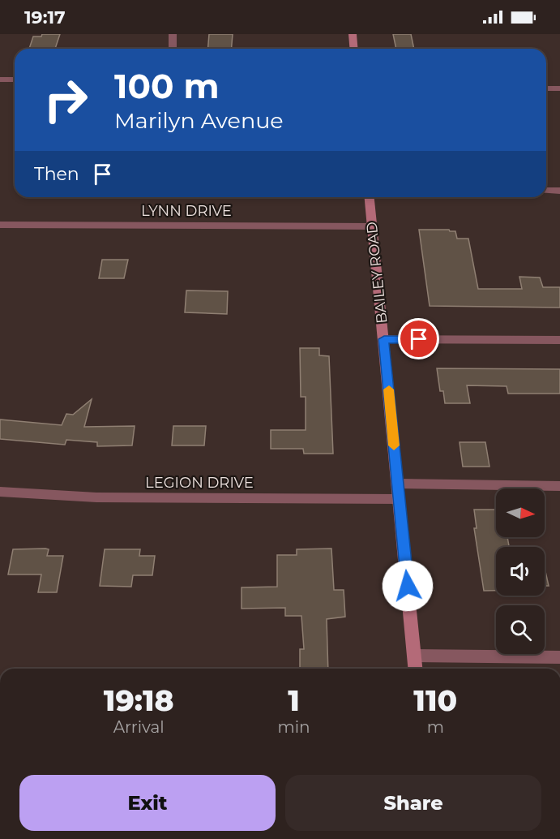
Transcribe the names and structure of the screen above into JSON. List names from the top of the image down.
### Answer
{
  "streets": {
    "street": ["LYNN DRIVE", "BAILEY ROAD", "LEGION DRIVE"]
  },
  "crossings": [
    ["LYNN DRIVE", "BAILEY ROAD"],
    ["BAILEY ROAD", "LEGION DRIVE"]
  ],
  "north": "right",
  "page": {
    "status": "19:17",
    "turn": ["100 m", "Marilyn Avenue"],
    "then": "Then",
    "eta": [
      "19:18",
      "Arrival",
      "1",
      "min",
      "110",
      "m"
    ],
    "buttons": ["Exit", "Share"]
  }
}
